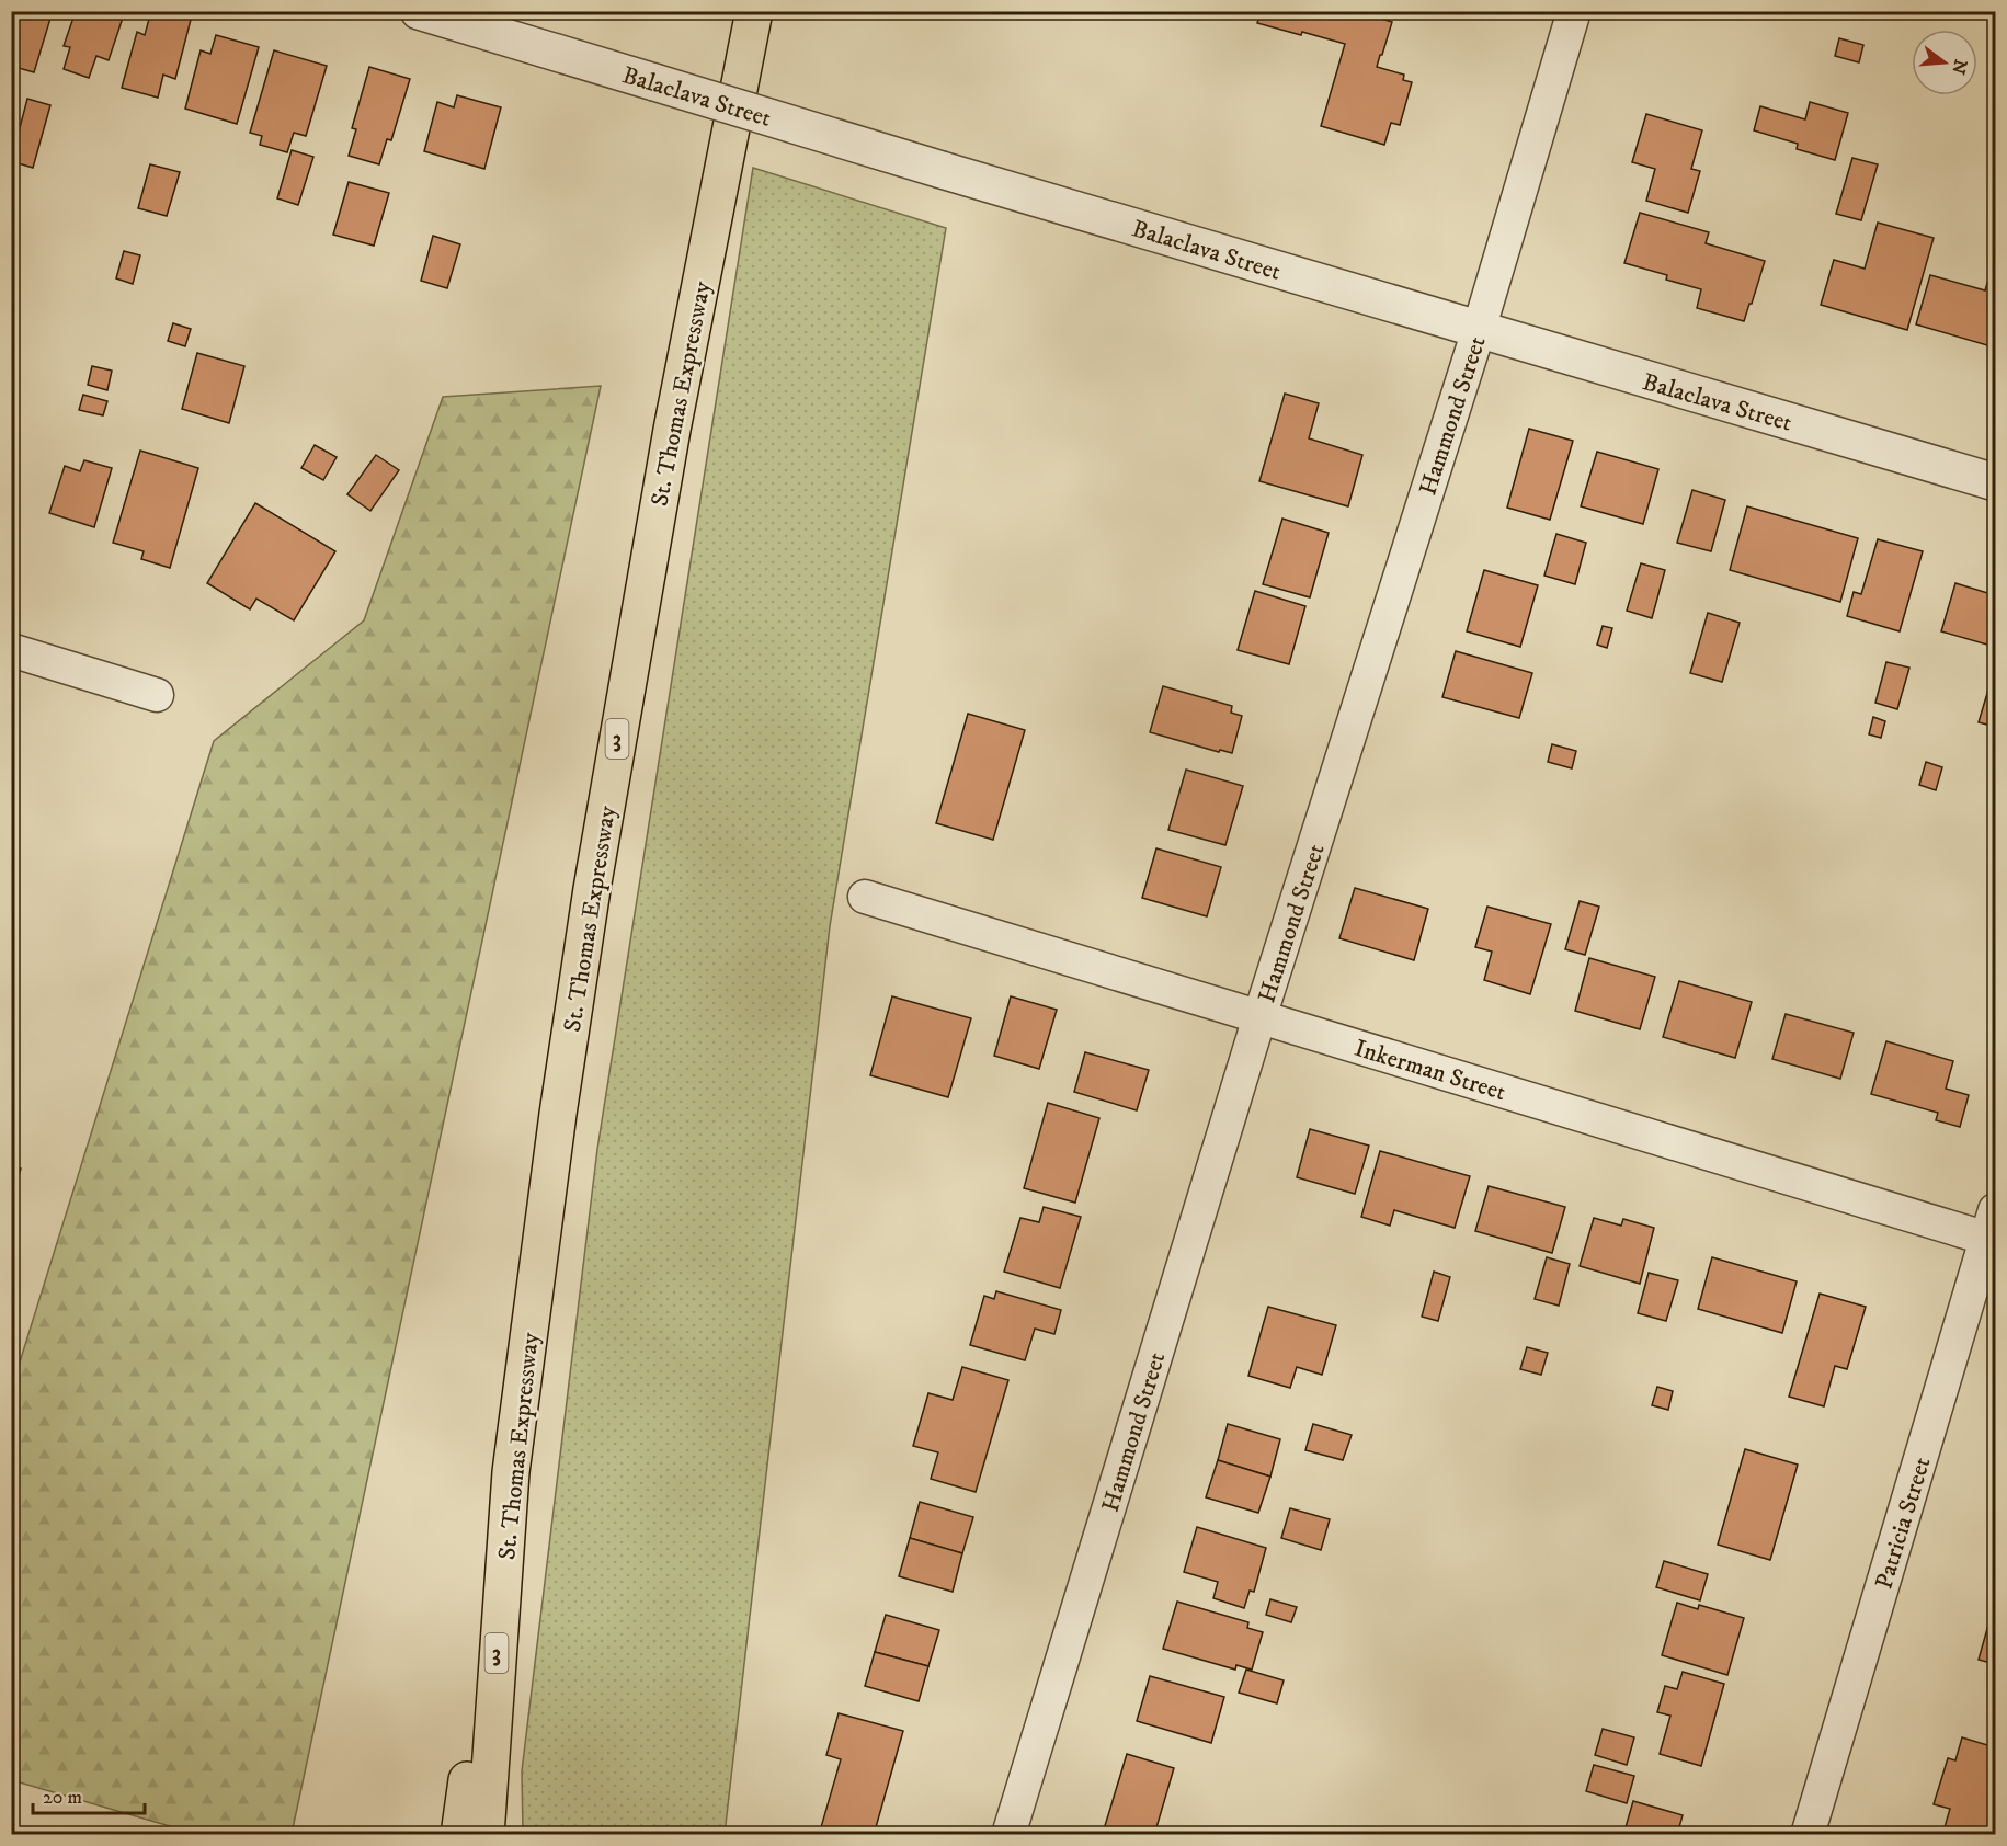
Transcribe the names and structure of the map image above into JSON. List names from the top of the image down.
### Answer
{
  "streets": {
    "highway": ["St. Thomas Expressway", "3"],
    "street": [
      "Balaclava Street",
      "Hammond Street",
      "Inkerman Street",
      "Patricia Street"
    ]
  },
  "crossings": [
    ["Balaclava Street", "Hammond Street"],
    ["Hammond Street", "Inkerman Street"],
    ["Inkerman Street", "Patricia Street"]
  ],
  "scale_bar": "20 m",
  "north": "right"
}
